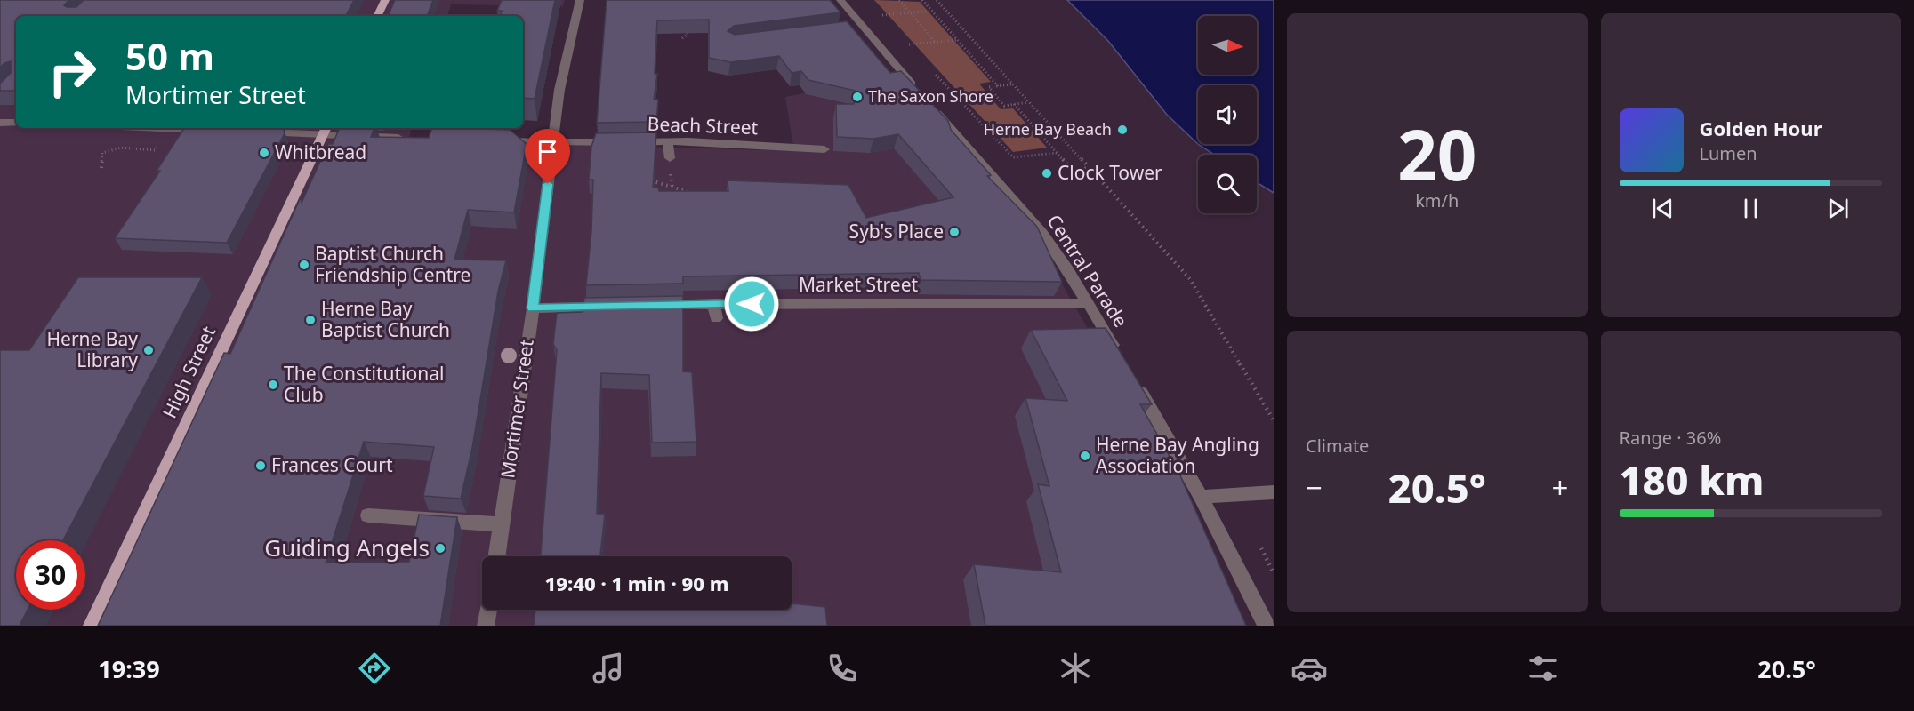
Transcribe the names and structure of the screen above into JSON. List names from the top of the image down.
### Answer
{
  "streets": {
    "main road": ["High Street"],
    "street": [
      "Beach Street",
      "Central Parade",
      "Market Street",
      "Mortimer Street"
    ]
  },
  "crossings": [
    ["Beach Street", "Mortimer Street"],
    ["Central Parade", "Market Street"]
  ],
  "places": [
    "The Saxon Shore",
    "Herne Bay Beach",
    "Whitbread",
    "Clock Tower",
    "Syb's Place",
    "Baptist Church Friendship Centre",
    "Herne Bay Baptist Church",
    "Herne Bay Library",
    "The Constitutional Club",
    "Herne Bay Angling Association",
    "Frances Court",
    "Guiding Angels"
  ],
  "north": "right",
  "page": {
    "tile": [
      ["20", "km/h"],
      "Climate",
      ["Range · 36%", "180 km"]
    ],
    "turn": ["50 m", "Mortimer Street"],
    "song": ["Golden Hour", "Lumen"],
    "heat": ["−", "20.5°", "+"],
    "limit": "30",
    "trip": "19:40 · 1 min · 90 m",
    "tabs": ["19:39", "20.5°"]
  }
}
